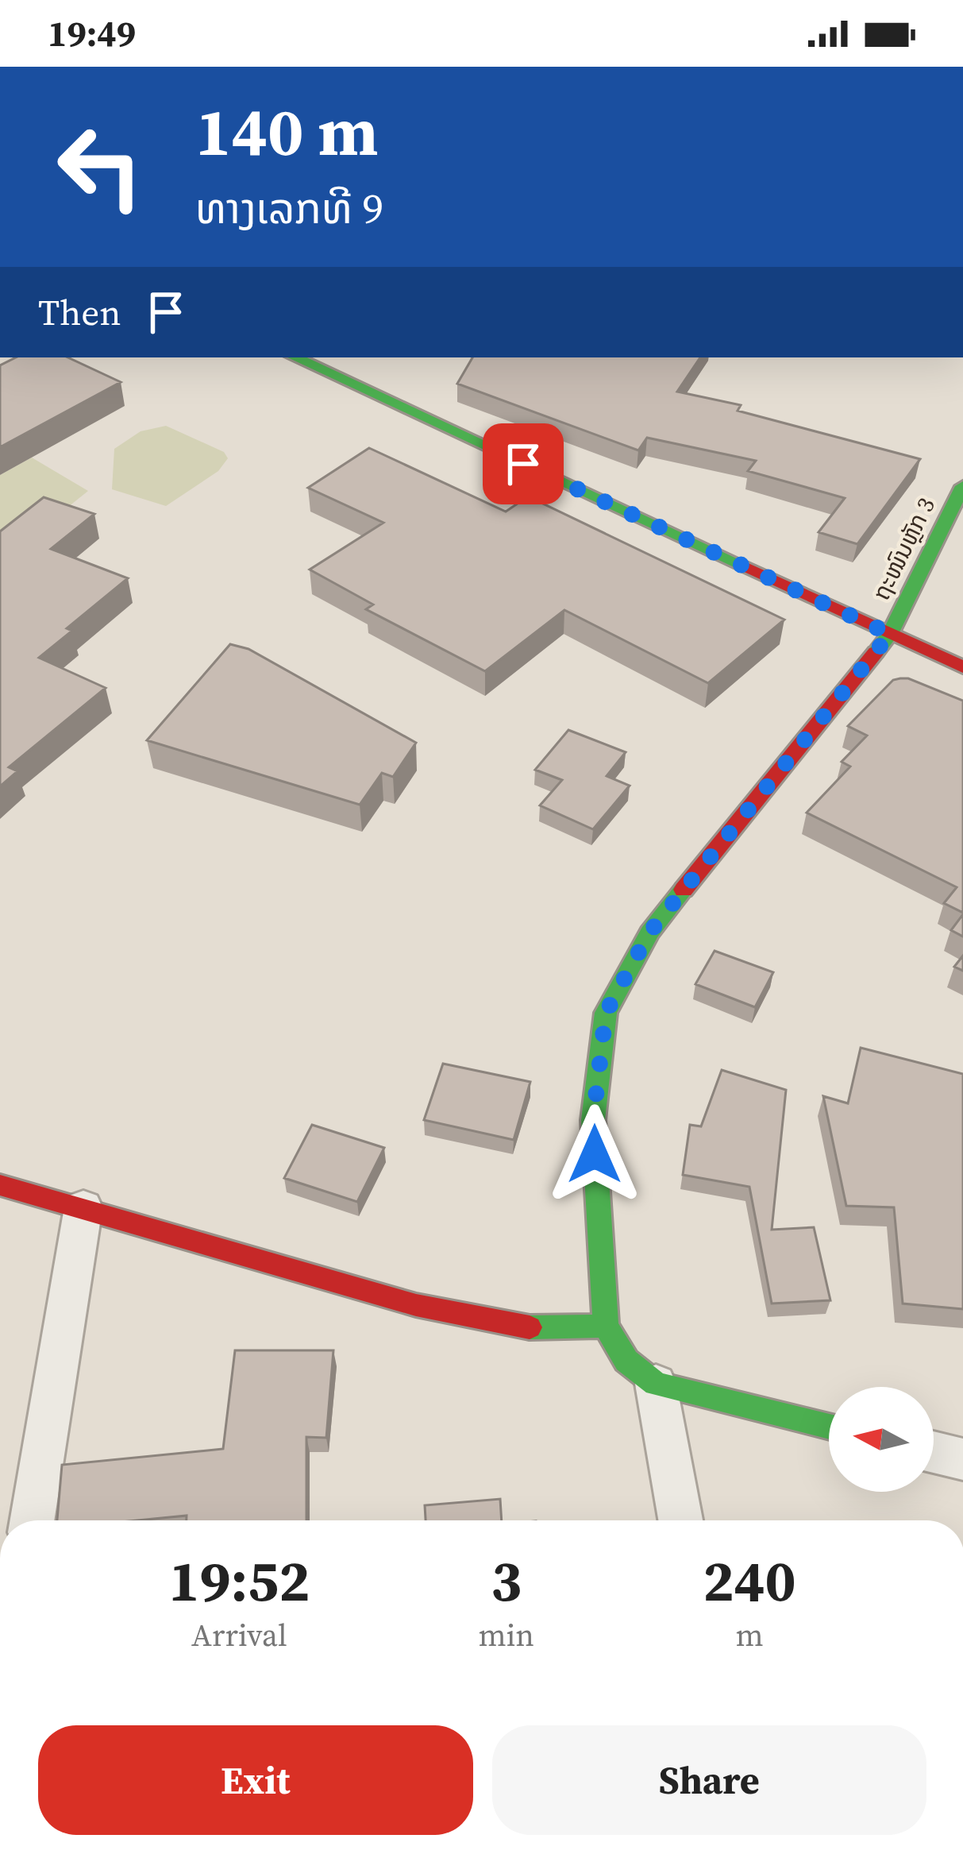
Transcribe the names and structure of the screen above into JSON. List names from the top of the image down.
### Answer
{
  "streets": {
    "street": ["ຖະໜົນຫຼັກ 3"]
  },
  "north": "left",
  "page": {
    "status": "19:49",
    "turn": ["140 m", "ທາງເລກທີ 9"],
    "then": "Then",
    "eta": [
      "19:52",
      "Arrival",
      "3",
      "min",
      "240",
      "m"
    ],
    "buttons": ["Exit", "Share"]
  }
}
